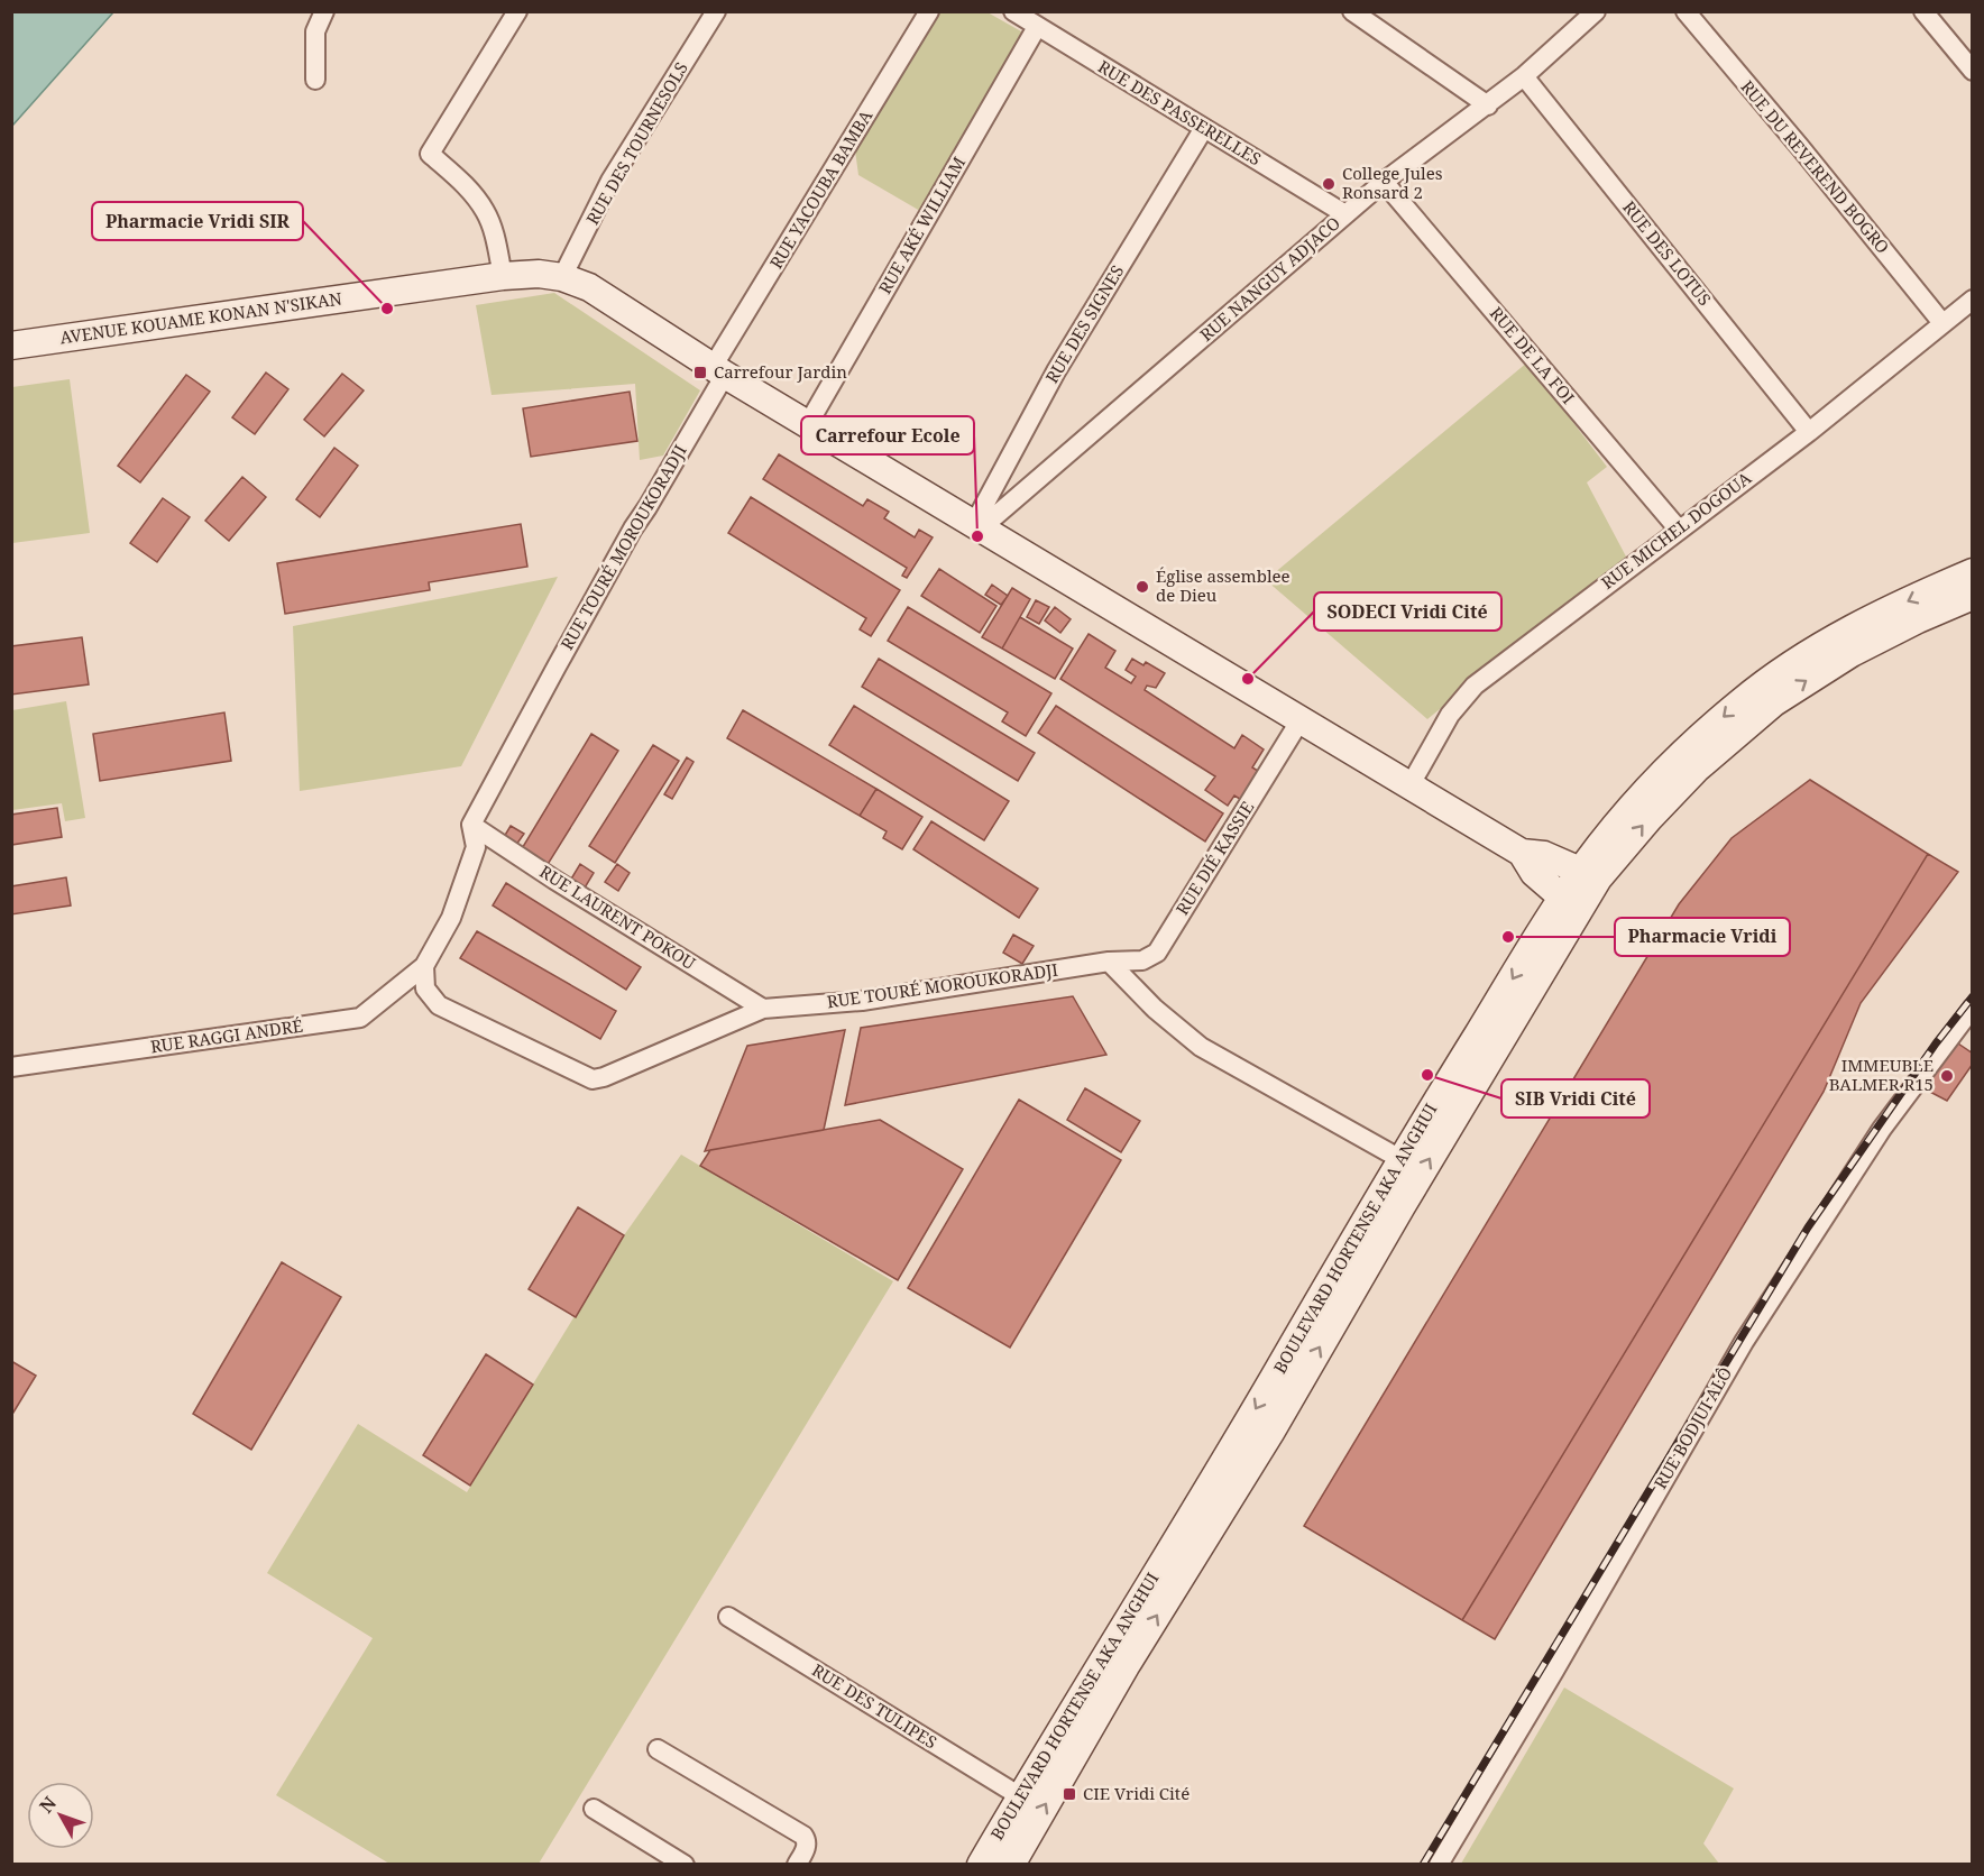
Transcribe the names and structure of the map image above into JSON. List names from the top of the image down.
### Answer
{
  "streets": {
    "main road": ["AVENUE KOUAME KONAN N'SIKAN", "BOULEVARD HORTENSE AKA ANGHUI"],
    "street": [
      "RUE DES PASSERELLES",
      "RUE DES TOURNESOLS",
      "RUE DU REVEREND BOGRO",
      "RUE YACOUBA BAMBA",
      "RUE AKÉ WILLIAM",
      "RUE DES LOTUS",
      "RUE NANGUY ADJACO",
      "RUE DES SIGNES",
      "RUE DE LA FOI",
      "RUE MICHEL DOGOUA",
      "RUE TOURÉ MOROUKORADJI",
      "RUE DIÉ KASSIE",
      "RUE LAURENT POKOU",
      "RUE RAGGI ANDRÉ",
      "RUE BODJUI ALÔ",
      "RUE DES TULIPES"
    ]
  },
  "crossings": [
    ["RUE DES PASSERELLES", "RUE AKÉ WILLIAM"],
    ["RUE DES PASSERELLES", "RUE NANGUY ADJACO"],
    ["RUE DES PASSERELLES", "RUE DES SIGNES"],
    ["RUE DES TOURNESOLS", "AVENUE KOUAME KONAN N'SIKAN"],
    ["RUE DU REVEREND BOGRO", "RUE MICHEL DOGOUA"],
    ["RUE YACOUBA BAMBA", "AVENUE KOUAME KONAN N'SIKAN"],
    ["RUE YACOUBA BAMBA", "RUE TOURÉ MOROUKORADJI"],
    ["RUE AKÉ WILLIAM", "AVENUE KOUAME KONAN N'SIKAN"],
    ["RUE DES LOTUS", "RUE NANGUY ADJACO"],
    ["RUE DES LOTUS", "RUE MICHEL DOGOUA"],
    ["RUE NANGUY ADJACO", "AVENUE KOUAME KONAN N'SIKAN"],
    ["RUE NANGUY ADJACO", "RUE DES SIGNES"],
    ["RUE NANGUY ADJACO", "RUE DE LA FOI"],
    ["AVENUE KOUAME KONAN N'SIKAN", "RUE DES SIGNES"],
    ["AVENUE KOUAME KONAN N'SIKAN", "RUE MICHEL DOGOUA"],
    ["AVENUE KOUAME KONAN N'SIKAN", "RUE TOURÉ MOROUKORADJI"],
    ["AVENUE KOUAME KONAN N'SIKAN", "RUE DIÉ KASSIE"],
    ["AVENUE KOUAME KONAN N'SIKAN", "BOULEVARD HORTENSE AKA ANGHUI"],
    ["RUE DE LA FOI", "RUE MICHEL DOGOUA"],
    ["RUE TOURÉ MOROUKORADJI", "RUE DIÉ KASSIE"],
    ["RUE TOURÉ MOROUKORADJI", "RUE LAURENT POKOU"],
    ["RUE TOURÉ MOROUKORADJI", "RUE RAGGI ANDRÉ"],
    ["BOULEVARD HORTENSE AKA ANGHUI", "RUE DES TULIPES"]
  ],
  "places": {
    "other": [
      "College Jules Ronsard 2",
      "Pharmacie Vridi SIR",
      "Carrefour Ecole",
      "Église assemblee de Dieu",
      "SODECI Vridi Cité",
      "Pharmacie Vridi",
      "SIB Vridi Cité",
      "IMMEUBLE BALMER R15"
    ],
    "transit": ["Carrefour Jardin", "CIE Vridi Cité"]
  },
  "north": "top left"
}
